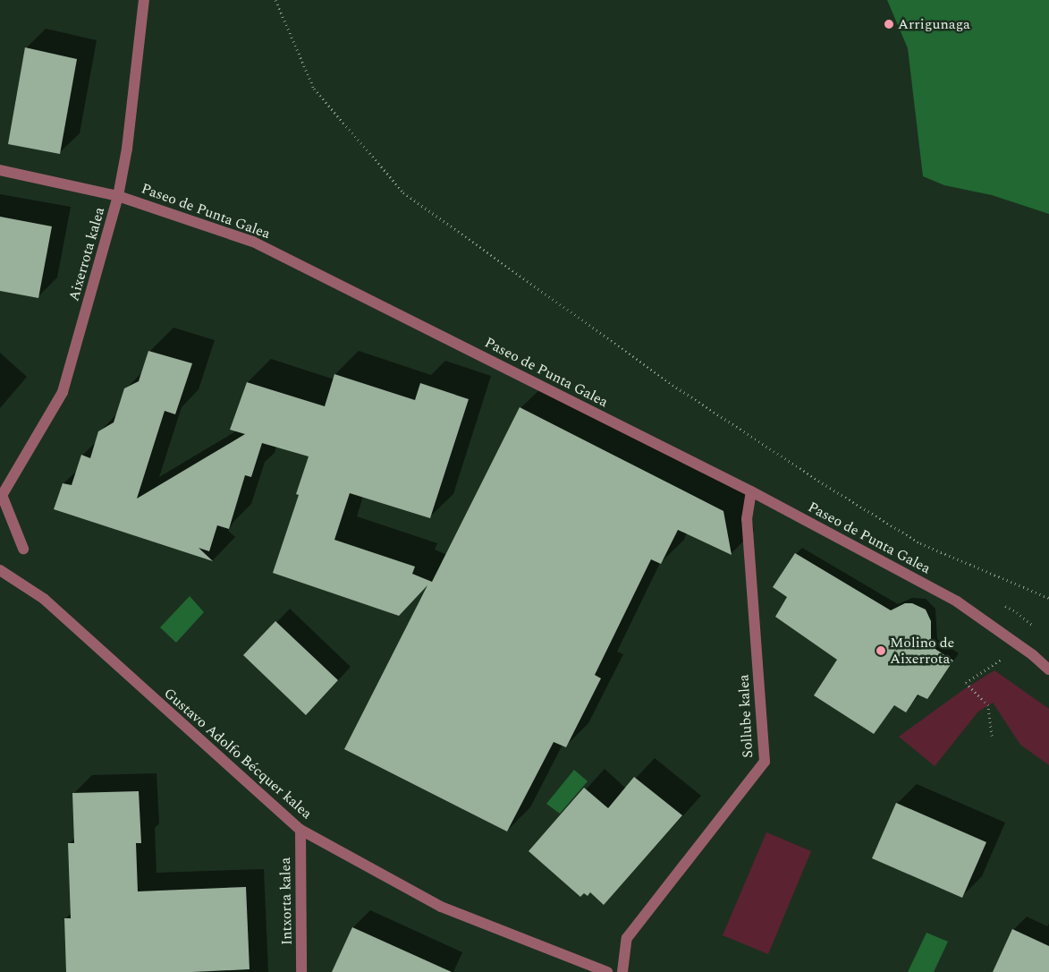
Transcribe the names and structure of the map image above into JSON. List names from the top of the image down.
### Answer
{
  "streets": {
    "street": [
      "Paseo de Punta Galea",
      "Aixerrota kalea",
      "Sollube kalea",
      "Gustavo Adolfo Bécquer kalea",
      "Intxorta kalea"
    ]
  },
  "crossings": [
    ["Paseo de Punta Galea", "Aixerrota kalea"],
    ["Paseo de Punta Galea", "Sollube kalea"],
    ["Gustavo Adolfo Bécquer kalea", "Intxorta kalea"]
  ],
  "places": ["Arrigunaga", "Molino de Aixerrota"]
}
